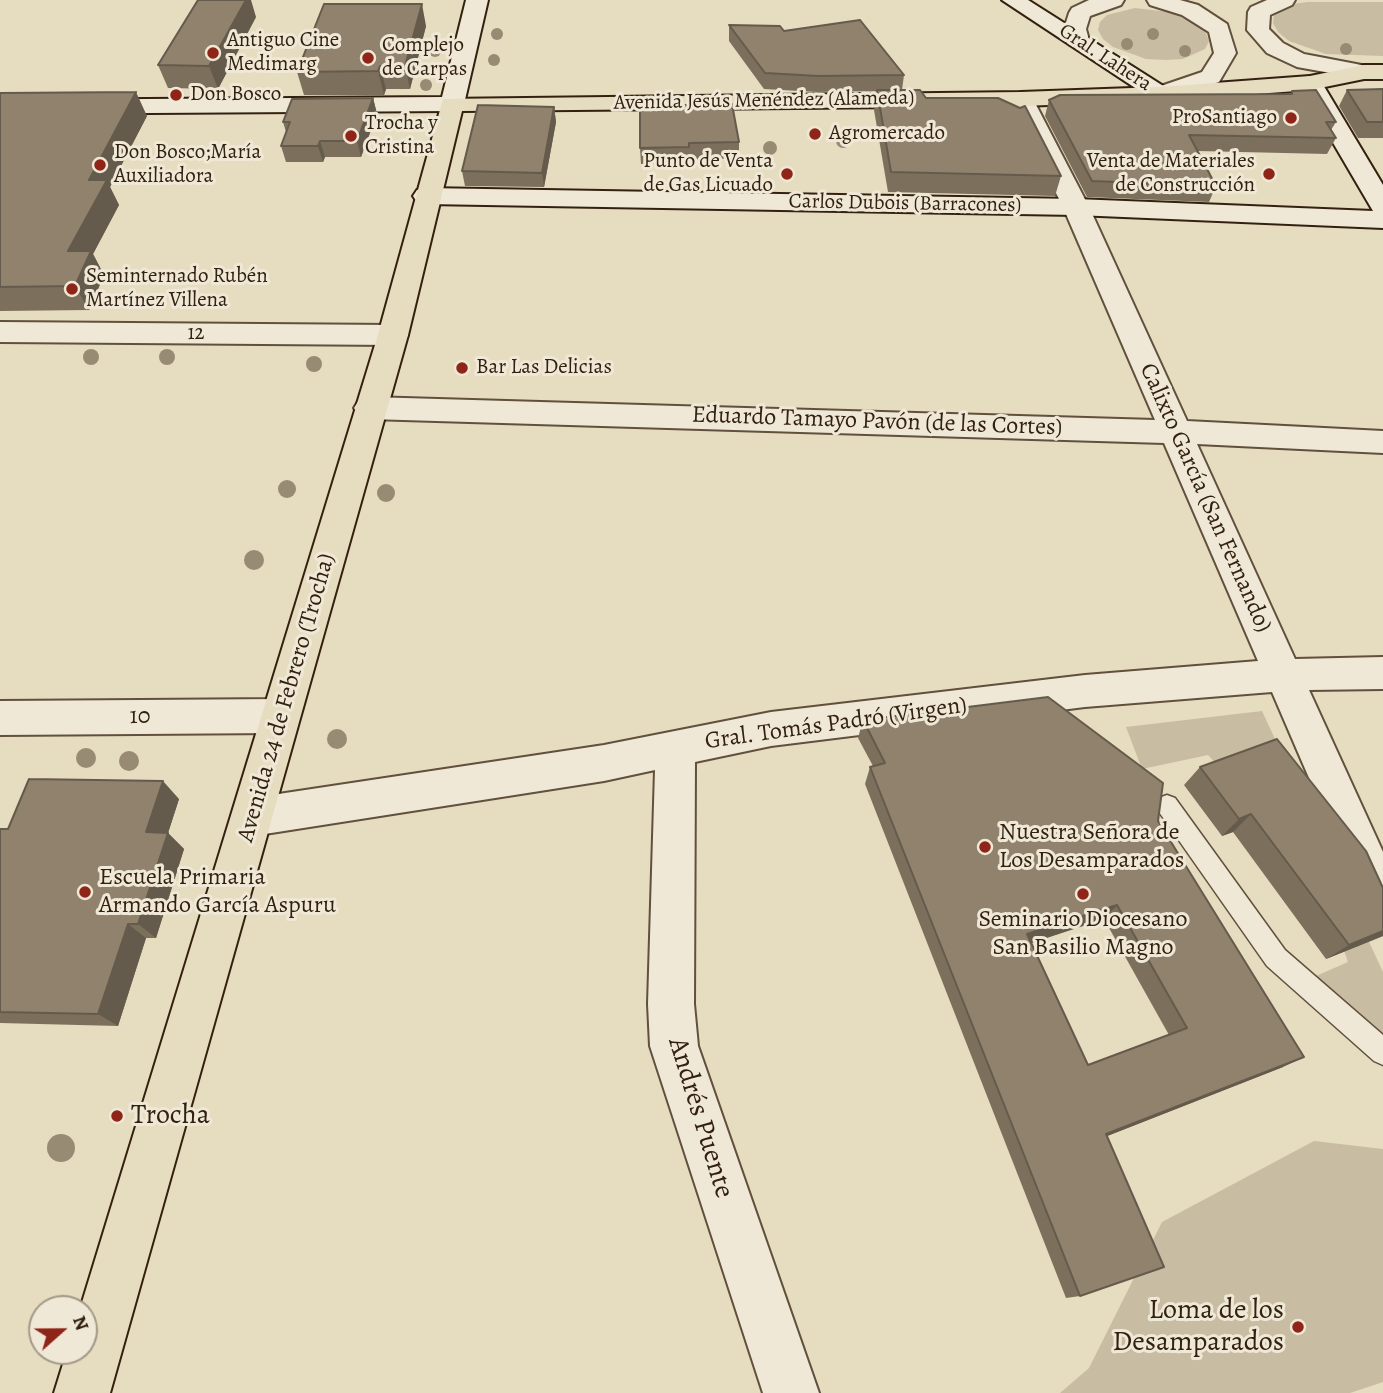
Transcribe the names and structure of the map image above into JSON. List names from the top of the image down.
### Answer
{
  "streets": {
    "main road": ["Avenida Jesús Menéndez (Alameda)", "Avenida 24 de Febrero (Trocha)"],
    "street": [
      "Gral. Lahera",
      "Carlos Dubois (Barracones)",
      "12",
      "Eduardo Tamayo Pavón (de las Cortes)",
      "Calixto García (San Fernando)",
      "10",
      "Gral. Tomás Padró (Virgen)",
      "Andrés Puente"
    ]
  },
  "crossings": [
    ["Gral. Lahera", "Avenida Jesús Menéndez (Alameda)"],
    ["Avenida Jesús Menéndez (Alameda)", "Calixto García (San Fernando)"],
    ["Avenida Jesús Menéndez (Alameda)", "Avenida 24 de Febrero (Trocha)"],
    ["Carlos Dubois (Barracones)", "Calixto García (San Fernando)"],
    ["Carlos Dubois (Barracones)", "Avenida 24 de Febrero (Trocha)"],
    ["12", "Avenida 24 de Febrero (Trocha)"],
    ["Eduardo Tamayo Pavón (de las Cortes)", "Calixto García (San Fernando)"],
    ["Eduardo Tamayo Pavón (de las Cortes)", "Avenida 24 de Febrero (Trocha)"],
    ["Calixto García (San Fernando)", "Gral. Tomás Padró (Virgen)"],
    ["Avenida 24 de Febrero (Trocha)", "10"],
    ["Avenida 24 de Febrero (Trocha)", "Gral. Tomás Padró (Virgen)"],
    ["Gral. Tomás Padró (Virgen)", "Andrés Puente"]
  ],
  "places": [
    "Antiguo Cine Medimarg",
    "Complejo de Carpas",
    "Don Bosco",
    "ProSantiago",
    "Agromercado",
    "Trocha y Cristina",
    "Don Bosco;María Auxiliadora",
    "Punto de Venta de Gas Licuado",
    "Venta de Materiales de Construcción",
    "Seminternado Rubén Martínez Villena",
    "Bar Las Delicias",
    "Nuestra Señora de Los Desamparados",
    "Escuela Primaria Armando García Aspuru",
    "Seminario Diocesano San Basilio Magno",
    "Trocha",
    "Loma de los Desamparados"
  ],
  "north": "right"
}
